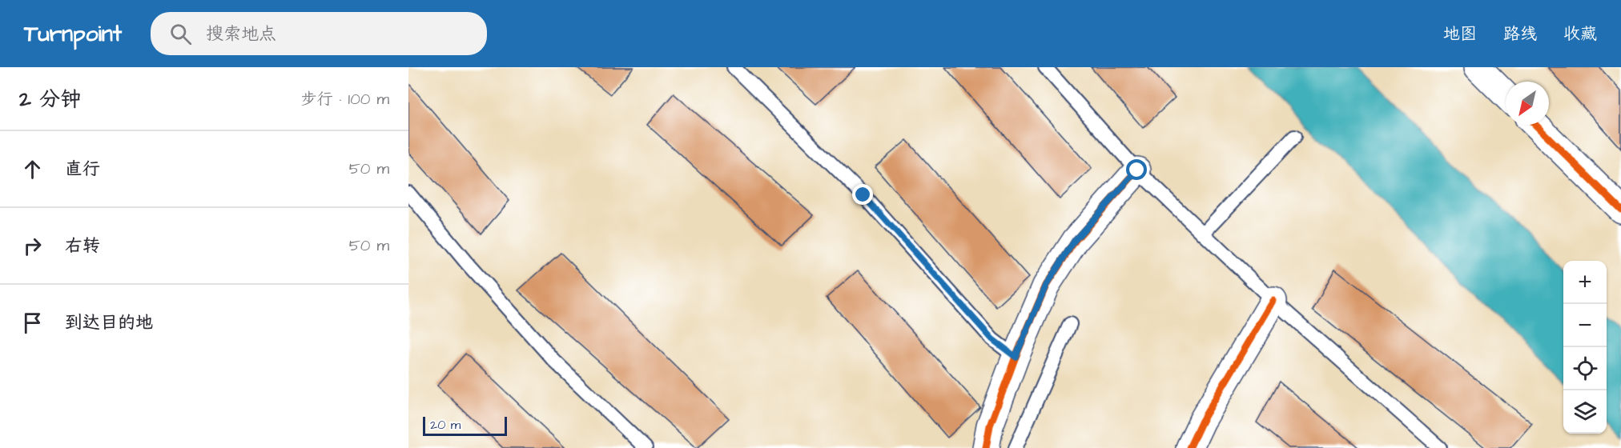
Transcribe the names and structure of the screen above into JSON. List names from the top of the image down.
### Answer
{
  "scale_bar": "20 m",
  "north": "bottom left",
  "page": {
    "header": "Turnpoint",
    "search": "搜索地点",
    "nav": ["地图", "路线", "收藏"],
    "heading": ["2 分钟", "步行 · 100 m"],
    "list": [
      ["直行", "50 m"],
      ["右转", "50 m"],
      "到达目的地"
    ],
    "map_buttons": ["+", "−"],
    "scale": "20 m"
  }
}
